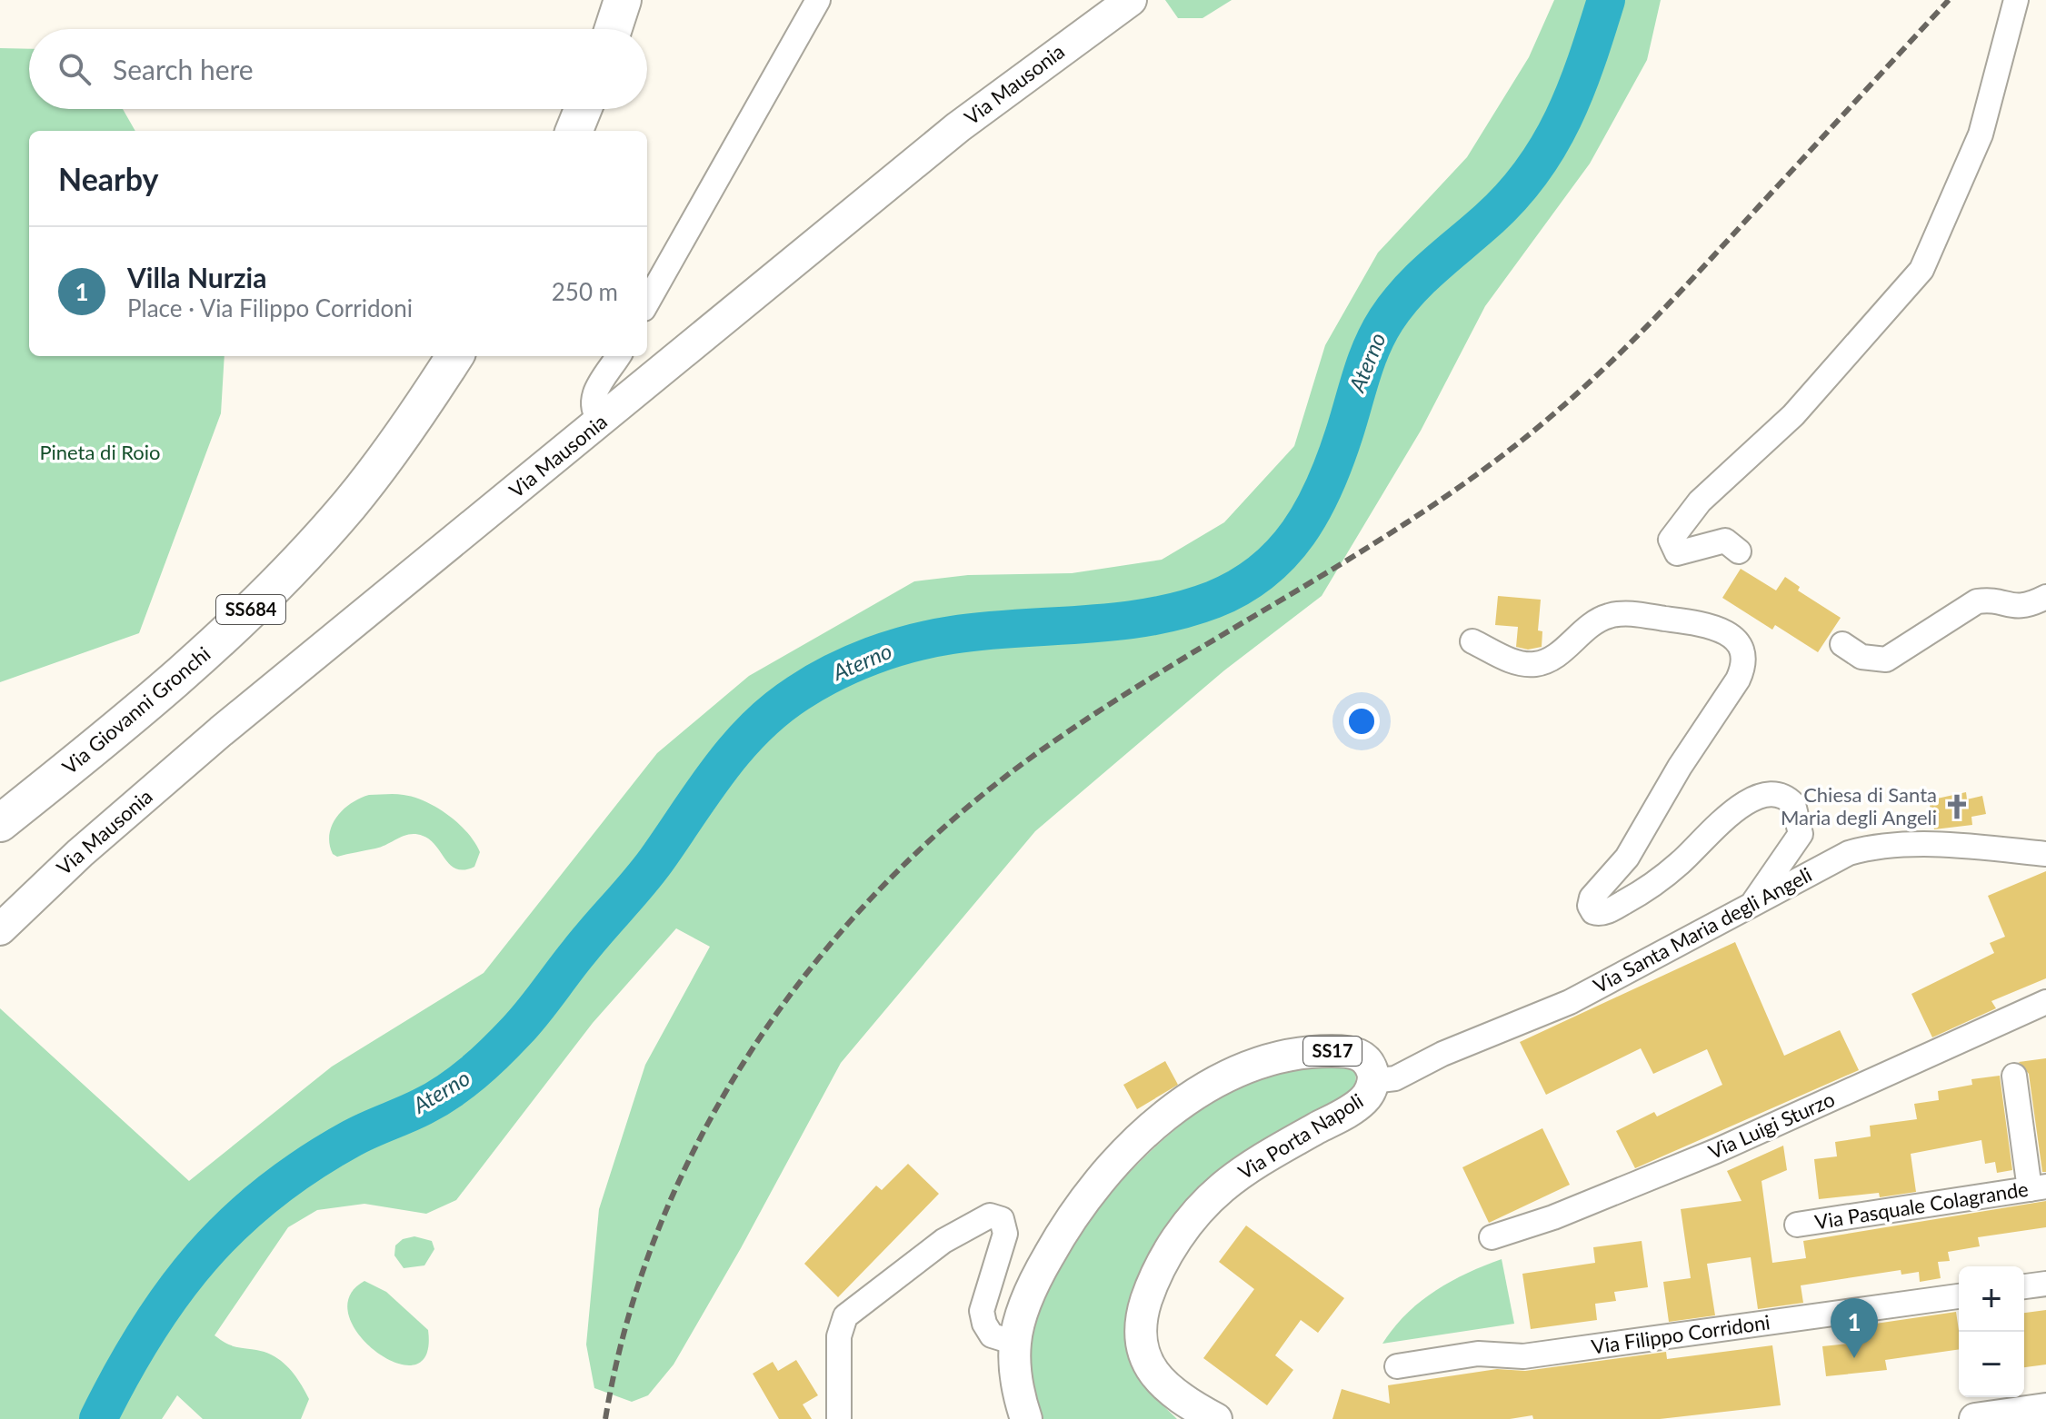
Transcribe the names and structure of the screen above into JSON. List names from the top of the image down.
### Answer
{
  "streets": {
    "highway": ["SS684", "Via Giovanni Gronchi"],
    "main road": ["Via Mausonia", "SS17", "Via Porta Napoli"],
    "street": [
      "Via Santa Maria degli Angeli",
      "Via Luigi Sturzo",
      "Via Pasquale Colagrande",
      "Via Filippo Corridoni"
    ]
  },
  "crossings": [
    ["Via Santa Maria degli Angeli", "Via Porta Napoli"]
  ],
  "water": ["Aterno"],
  "parks": ["Pineta di Roio"],
  "places": {
    "church": ["Chiesa di Santa Maria degli Angeli"]
  },
  "page": {
    "search": "Search here",
    "heading": "Nearby",
    "list": [
      {
        "mark": "1",
        "name": "Villa Nurzia",
        "note": "Place · Via Filippo Corridoni",
        "value": "250 m"
      }
    ],
    "map_buttons": ["+", "−"],
    "pins": "1"
  }
}
